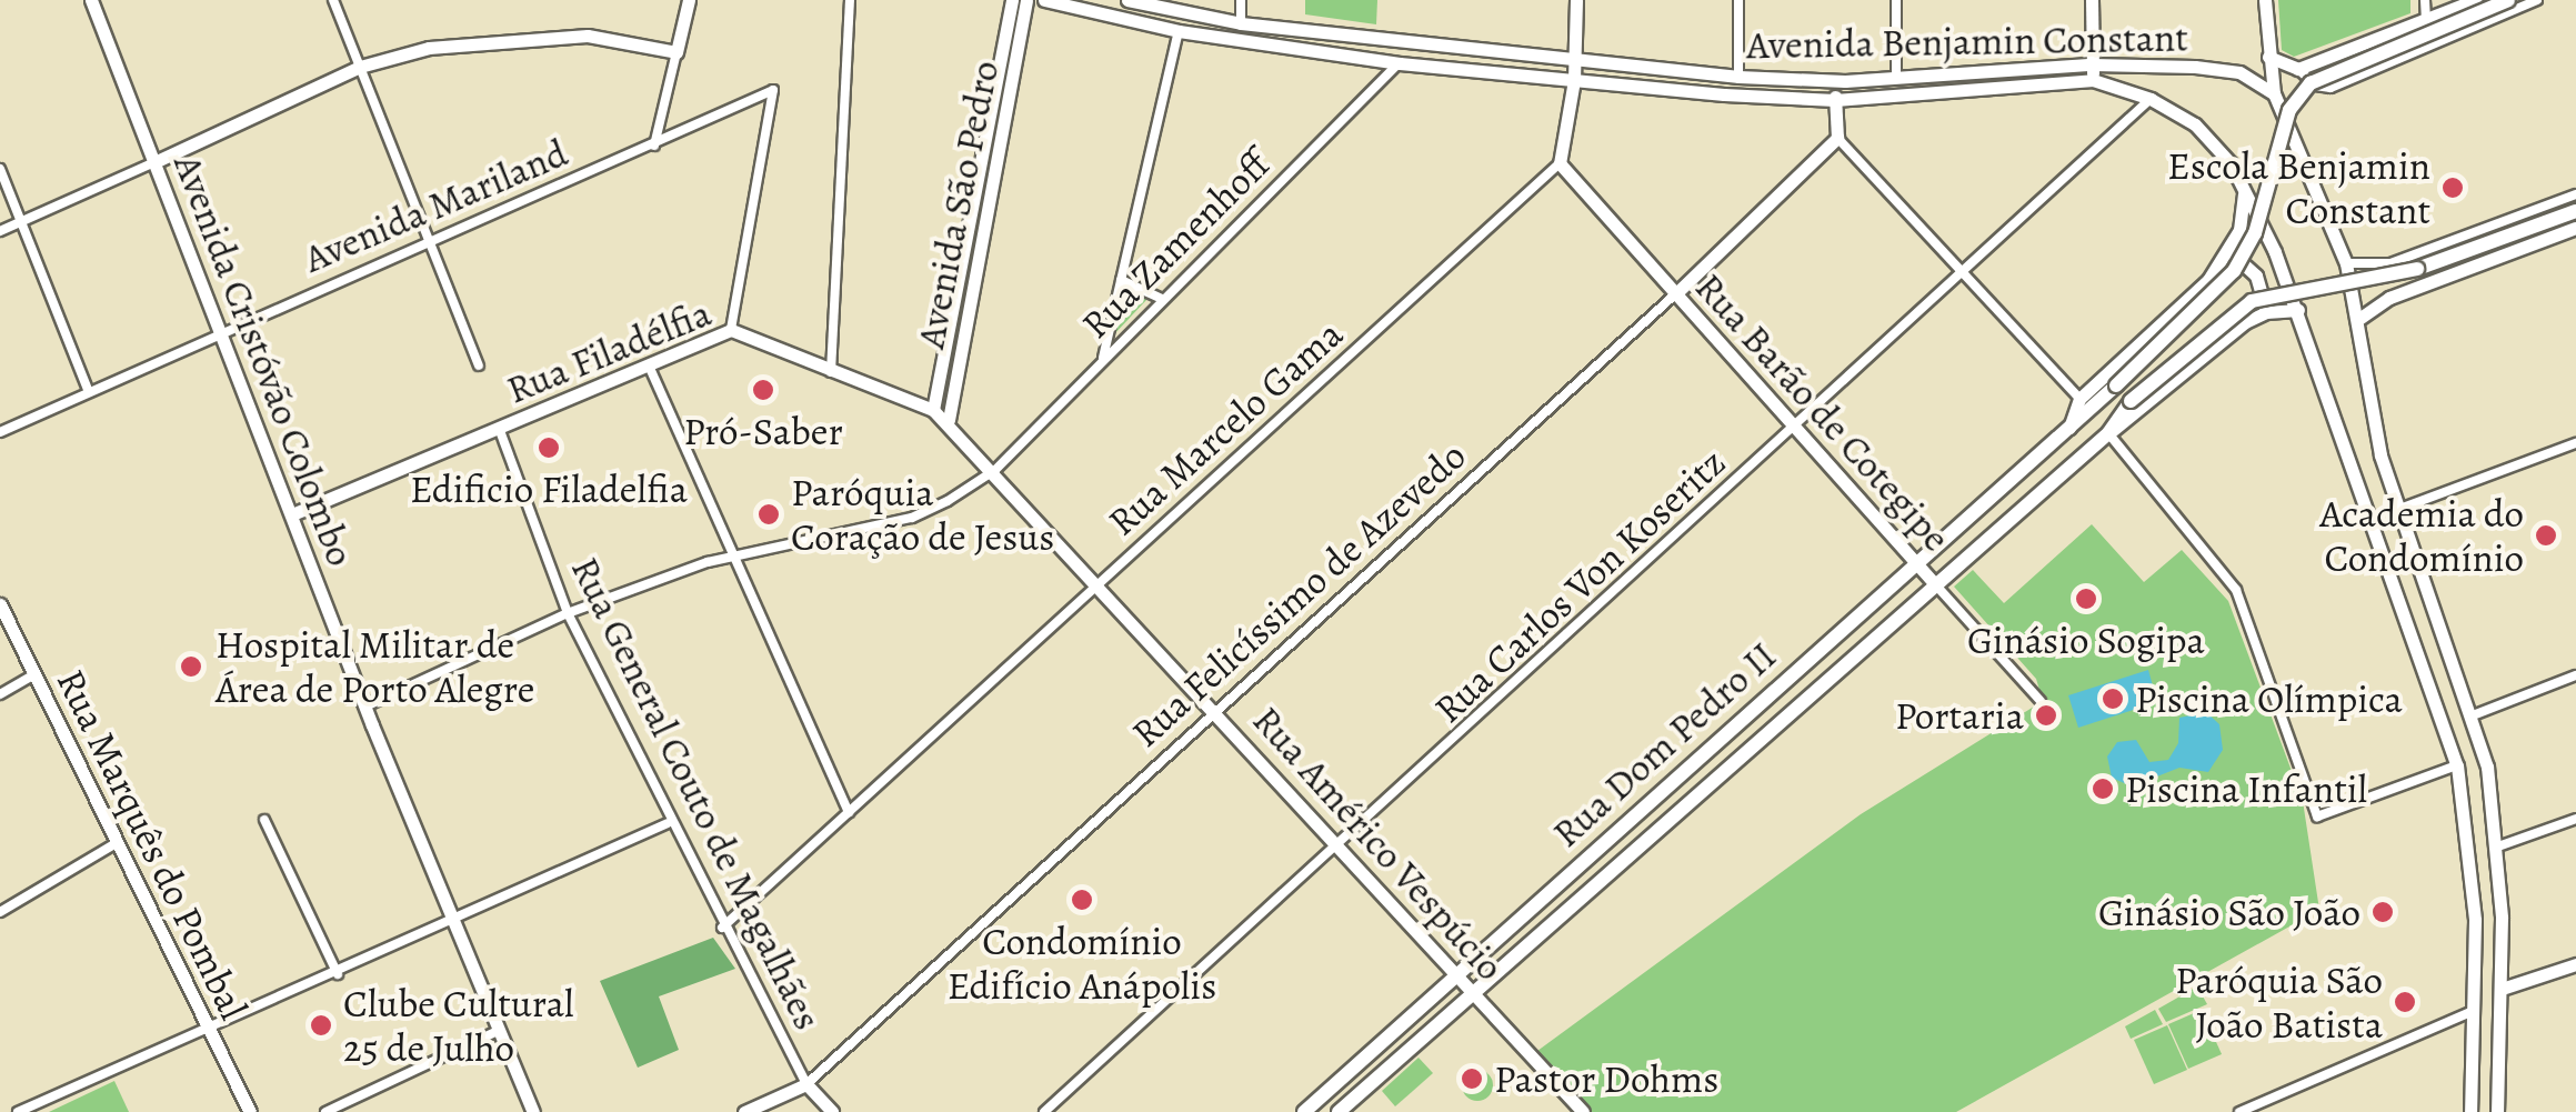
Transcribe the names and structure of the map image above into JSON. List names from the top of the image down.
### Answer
{
  "streets": {
    "main road": [
      "Avenida Benjamin Constant",
      "Avenida São Pedro",
      "Rua Filadélfia",
      "Avenida Cristóvão Colombo",
      "Rua Barão de Cotegipe",
      "Rua Felicíssimo de Azevedo",
      "Rua Dom Pedro II",
      "Rua General Couto de Magalhães",
      "Rua Américo Vespúcio",
      "Rua Marquês do Pombal"
    ],
    "street": [
      "Avenida Mariland",
      "Rua Zamenhoff",
      "Rua Marcelo Gama",
      "Rua Carlos Von Koseritz"
    ]
  },
  "crossings": [
    ["Avenida Benjamin Constant", "Rua Zamenhoff"],
    ["Avenida Benjamin Constant", "Rua Carlos Von Koseritz"],
    ["Avenida Benjamin Constant", "Rua Dom Pedro II"],
    ["Avenida São Pedro", "Rua Filadélfia"],
    ["Avenida São Pedro", "Rua Américo Vespúcio"],
    ["Avenida Mariland", "Rua Filadélfia"],
    ["Avenida Mariland", "Avenida Cristóvão Colombo"],
    ["Rua Zamenhoff", "Avenida Cristóvão Colombo"],
    ["Rua Zamenhoff", "Rua General Couto de Magalhães"],
    ["Rua Zamenhoff", "Rua Américo Vespúcio"],
    ["Rua Filadélfia", "Avenida Cristóvão Colombo"],
    ["Rua Filadélfia", "Rua General Couto de Magalhães"],
    ["Rua Filadélfia", "Rua Américo Vespúcio"],
    ["Rua Barão de Cotegipe", "Rua Marcelo Gama"],
    ["Rua Barão de Cotegipe", "Rua Carlos Von Koseritz"],
    ["Rua Barão de Cotegipe", "Rua Felicíssimo de Azevedo"],
    ["Rua Barão de Cotegipe", "Rua Dom Pedro II"],
    ["Rua Marcelo Gama", "Rua General Couto de Magalhães"],
    ["Rua Marcelo Gama", "Rua Américo Vespúcio"],
    ["Rua Carlos Von Koseritz", "Rua Américo Vespúcio"],
    ["Rua Felicíssimo de Azevedo", "Rua General Couto de Magalhães"],
    ["Rua Felicíssimo de Azevedo", "Rua Américo Vespúcio"],
    ["Rua Dom Pedro II", "Rua Américo Vespúcio"]
  ],
  "places": [
    "Escola Benjamin Constant",
    "Pró-Saber",
    "Edificio Filadelfia",
    "Paróquia Coração de Jesus",
    "Academia do Condomínio",
    "Ginásio Sogipa",
    "Hospital Militar de Área de Porto Alegre",
    "Piscina Olímpica",
    "Portaria",
    "Piscina Infantil",
    "Condomínio Edifício Anápolis",
    "Ginásio São João",
    "Paróquia São João Batista",
    "Clube Cultural 25 de Julho",
    "Pastor Dohms"
  ]
}
